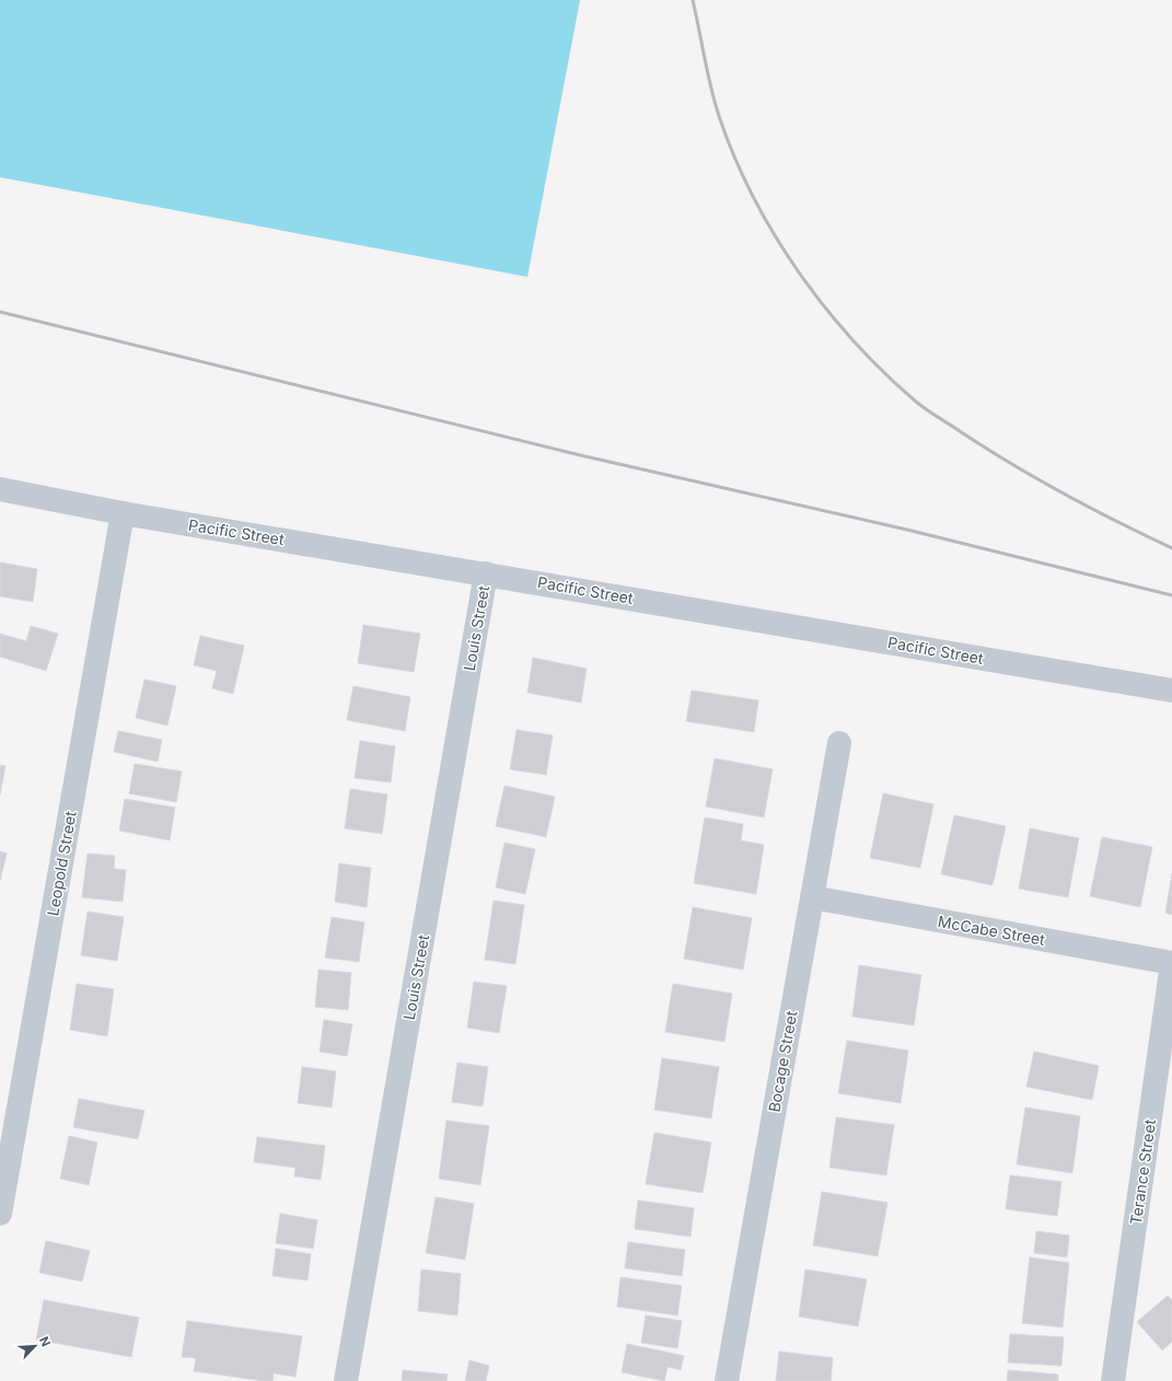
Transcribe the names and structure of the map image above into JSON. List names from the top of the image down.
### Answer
{
  "streets": {
    "street": [
      "Pacific Street",
      "Louis Street",
      "Leopold Street",
      "McCabe Street",
      "Bocage Street",
      "Terance Street"
    ]
  },
  "crossings": [
    ["Pacific Street", "Louis Street"],
    ["Pacific Street", "Leopold Street"],
    ["McCabe Street", "Bocage Street"],
    ["McCabe Street", "Terance Street"]
  ],
  "north": "top right"
}
